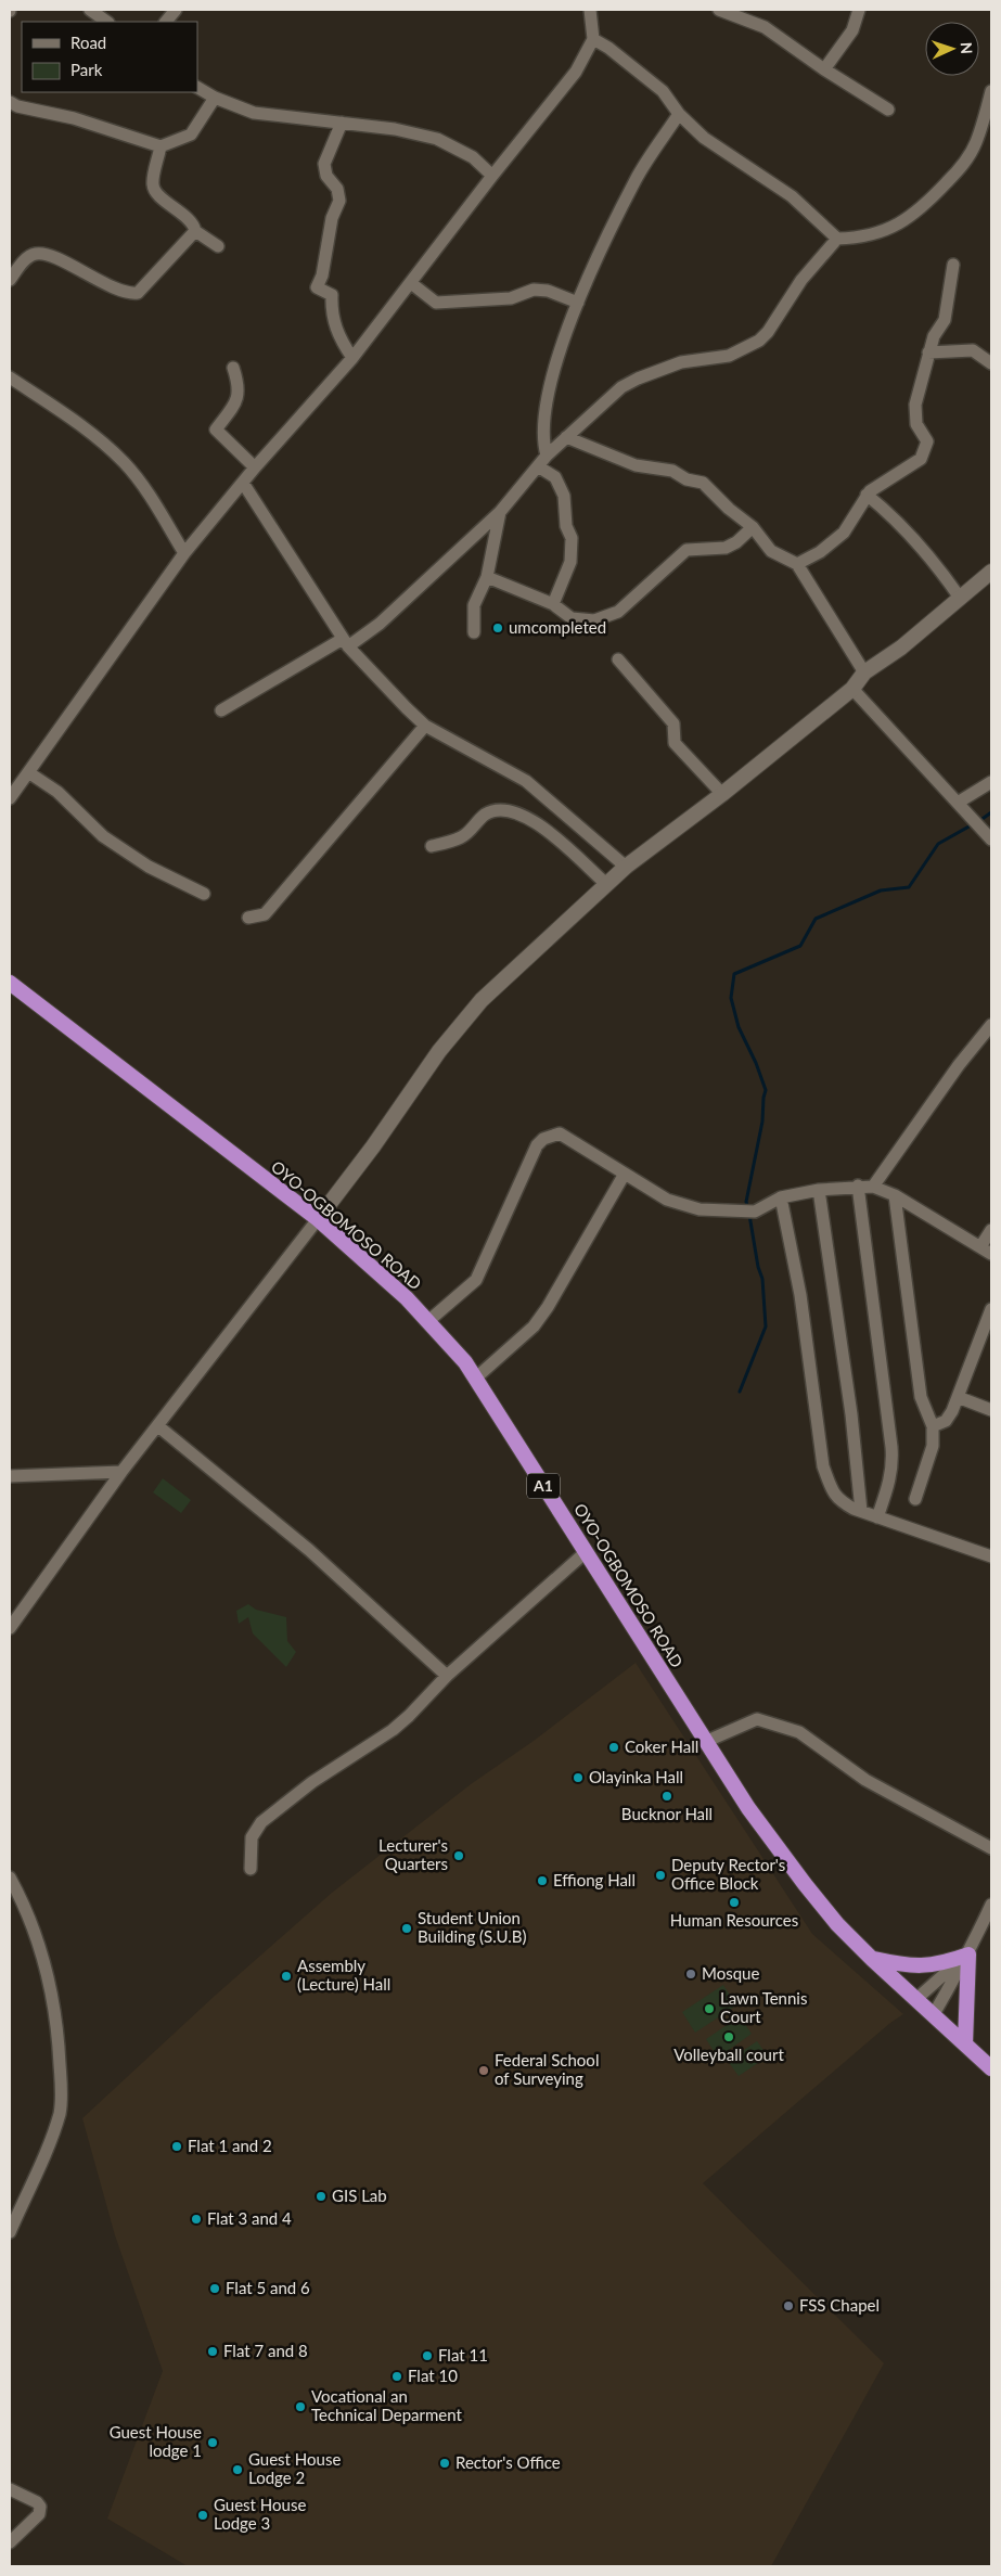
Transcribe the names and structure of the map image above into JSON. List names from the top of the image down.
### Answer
{
  "streets": {
    "highway": ["OYO-OGBOMOSO ROAD", "A1"]
  },
  "places": [
    "umcompleted",
    "Coker Hall",
    "Olayinka Hall",
    "Bucknor Hall",
    "Lecturer's Quarters",
    "Deputy Rector's Office Block",
    "Effiong Hall",
    "Human Resources",
    "Student Union Building (S.U.B)",
    "Mosque",
    "Assembly (Lecture) Hall",
    "Lawn Tennis Court",
    "Volleyball court",
    "Federal School of Surveying",
    "Flat 1 and 2",
    "GIS Lab",
    "Flat 3 and 4",
    "Flat 5 and 6",
    "FSS Chapel",
    "Flat 7 and 8",
    "Flat 11",
    "Flat 10",
    "Vocational an Technical Deparment",
    "Guest House lodge 1",
    "Rector's Office",
    "Guest House Lodge 2",
    "Guest House Lodge 3"
  ],
  "legend": ["Road", "Park"],
  "north": "right"
}
